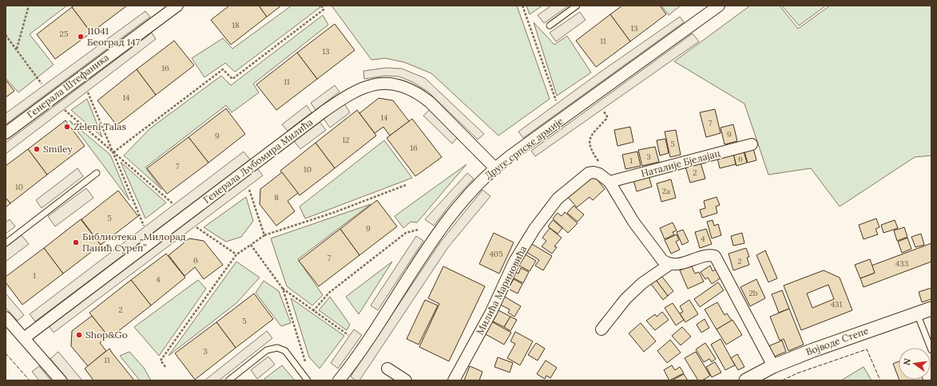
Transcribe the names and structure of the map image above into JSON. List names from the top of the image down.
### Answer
{
  "streets": {
    "street": [
      "Генерала Штефаника",
      "Друге српске армије",
      "Генерала Љубомира Милића",
      "Наталије Бјелајац",
      "Милића Мариновића",
      "Војводе Степе"
    ]
  },
  "crossings": [
    ["Друге српске армије", "Генерала Љубомира Милића"],
    ["Наталије Бјелајац", "Милића Мариновића"]
  ],
  "places": [
    "11041 Београд 147",
    "Zeleni Talas",
    "Smiley",
    "Библиотека „Милорад Панић Суреп”",
    "Shop&Go"
  ],
  "house_numbers": [
    "18",
    "13",
    "25",
    "11",
    "13",
    "16",
    "11",
    "14",
    "14",
    "7",
    "9",
    "9",
    "12",
    "5",
    "16",
    "3",
    "6",
    "1",
    "7",
    "10",
    "2",
    "10",
    "2a",
    "8",
    "5",
    "9",
    "4",
    "405",
    "7",
    "6",
    "2",
    "433",
    "1",
    "4",
    "2b",
    "431",
    "2",
    "5",
    "3",
    "11"
  ],
  "north": "left"
}
